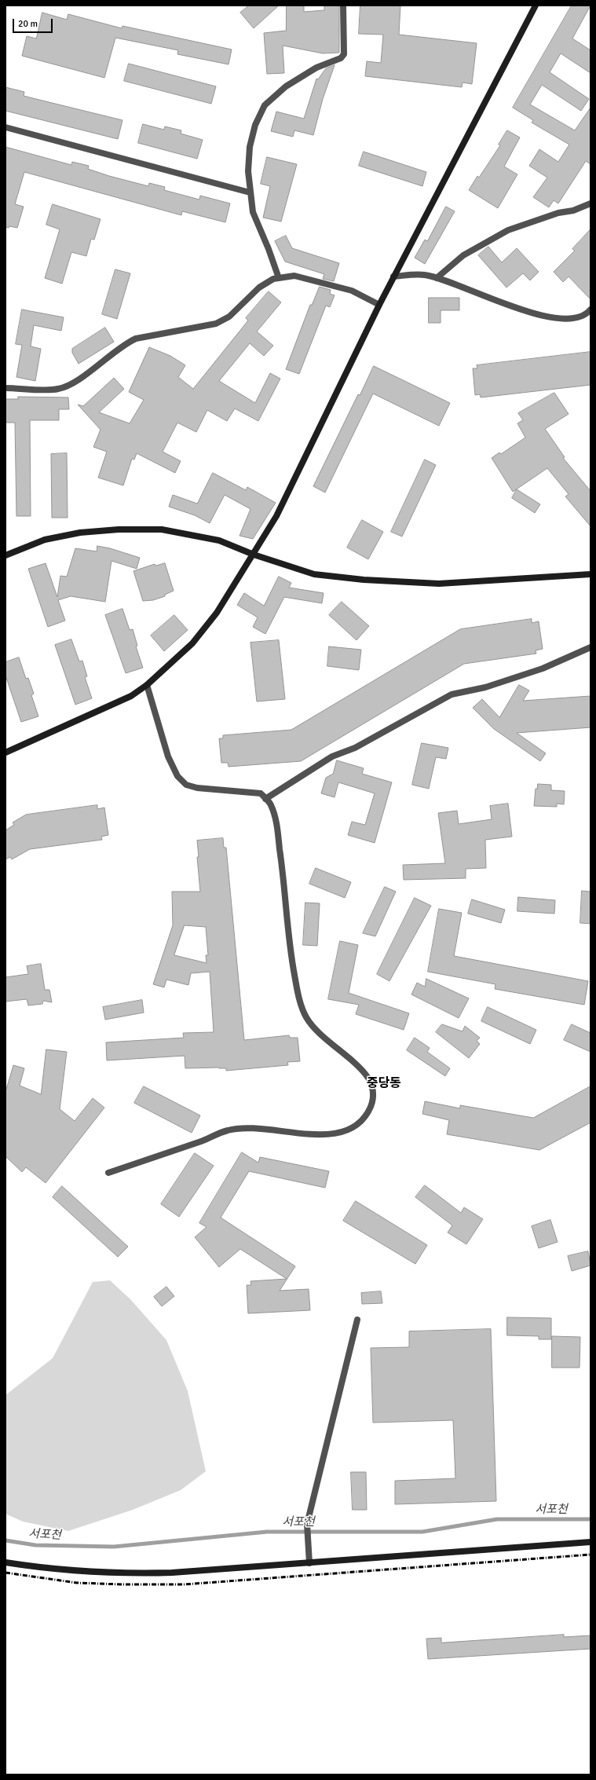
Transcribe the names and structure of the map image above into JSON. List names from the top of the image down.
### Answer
{
  "districts": ["중당동"],
  "water": ["서포천"],
  "scale_bar": "20 m"
}
